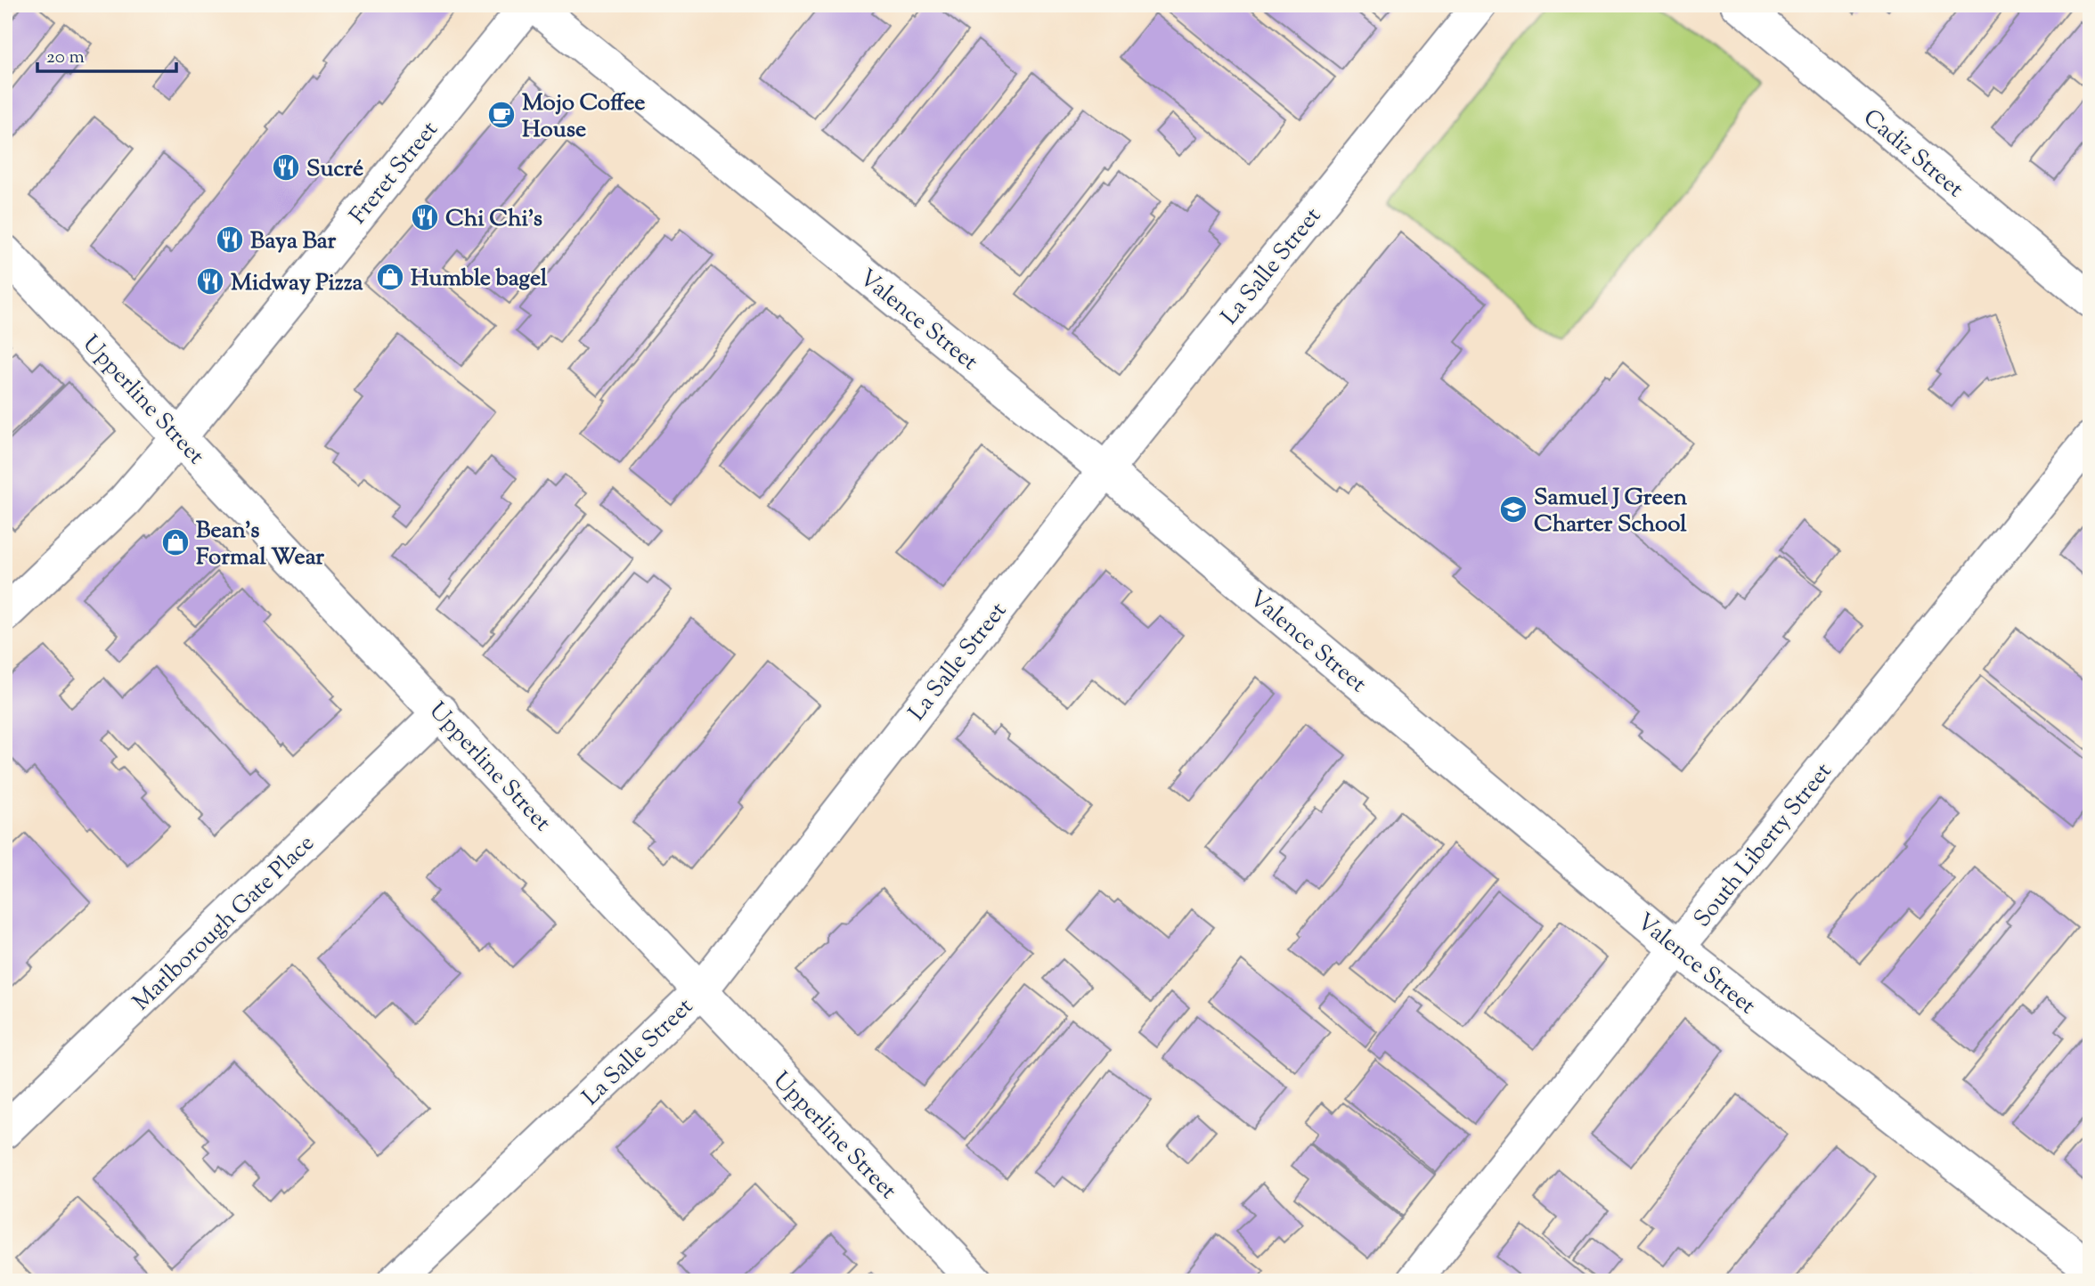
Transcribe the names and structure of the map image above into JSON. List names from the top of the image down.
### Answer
{
  "streets": {
    "street": [
      "Cadiz Street",
      "Freret Street",
      "La Salle Street",
      "Valence Street",
      "Upperline Street",
      "South Liberty Street",
      "Marlborough Gate Place"
    ]
  },
  "crossings": [
    ["Freret Street", "Valence Street"],
    ["Freret Street", "Upperline Street"],
    ["La Salle Street", "Valence Street"],
    ["La Salle Street", "Upperline Street"],
    ["Valence Street", "South Liberty Street"],
    ["Upperline Street", "Marlborough Gate Place"]
  ],
  "places": {
    "cafe": ["Mojo Coffee House"],
    "restaurant": [
      "Sucré",
      "Chi Chi's",
      "Baya Bar",
      "Midway Pizza"
    ],
    "shop": ["Humble bagel", "Bean's Formal Wear"],
    "school or university": ["Samuel J Green Charter School"]
  },
  "scale_bar": "20 m"
}
